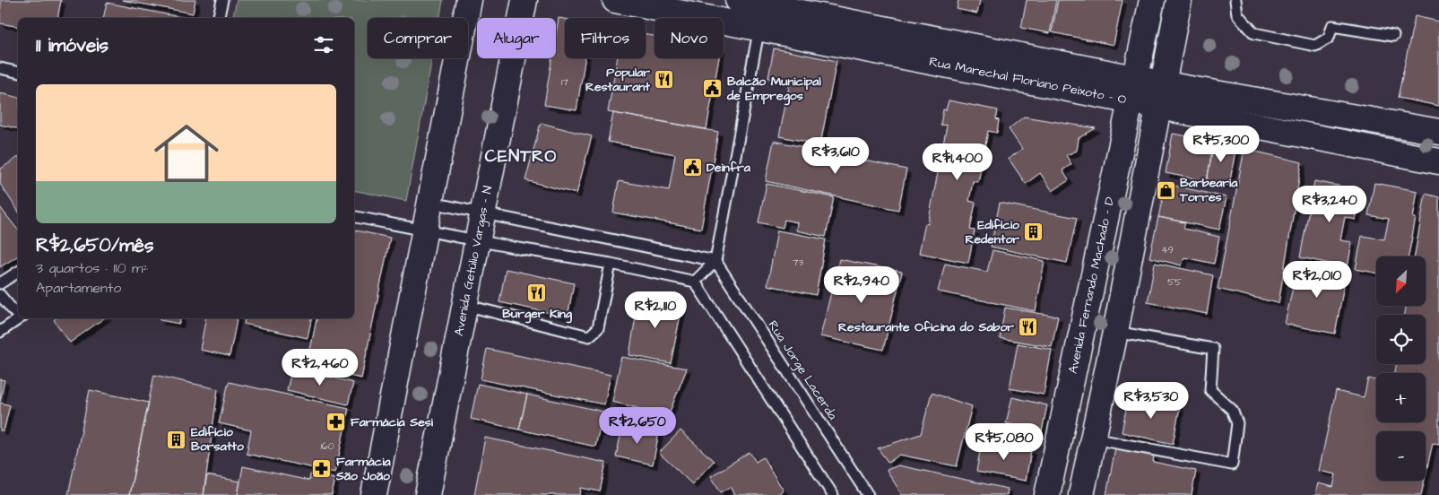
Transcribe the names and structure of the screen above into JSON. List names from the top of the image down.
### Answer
{
  "streets": {
    "street": ["Rua Marechal Floriano Peixoto - O", "Avenida Getúlio Vargas - N", "Avenida Fernando Machado - D"],
    "lane": ["Rua Jorge Lacerda"]
  },
  "crossings": [
    ["Rua Marechal Floriano Peixoto - O", "Avenida Fernando Machado - D"]
  ],
  "districts": ["CENTRO"],
  "places": {
    "restaurant": ["Popular Restaurant", "Burger King", "Restaurante Oficina do Sabor"],
    "public building": ["Balcão Municipal de Empregos", "Deinfra"],
    "shop": ["Barbearia Torres"],
    "building": ["Edifício Redentor", "Edifício Borsatto"],
    "pharmacy": ["Farmácia Sesi", "Farmácia São João"]
  },
  "house_numbers": [
    "17",
    "49",
    "73",
    "55",
    "160"
  ],
  "north": "bottom left",
  "page": {
    "chip": [
      "Comprar",
      "Alugar",
      "Filtros",
      "Novo"
    ],
    "heading": "11 imóveis",
    "list": [
      {
        "name": "R$2,650/mês",
        "note": "3 quartos · 110 m² · Apartamento"
      }
    ],
    "price": [
      "R$5,300",
      "R$3,610",
      "R$1,400",
      "R$3,240",
      "R$2,010",
      "R$2,940",
      "R$2,110",
      "R$2,460",
      "R$3,530",
      "R$2,650",
      "R$5,080"
    ],
    "map_buttons": ["+", "−"]
  }
}
